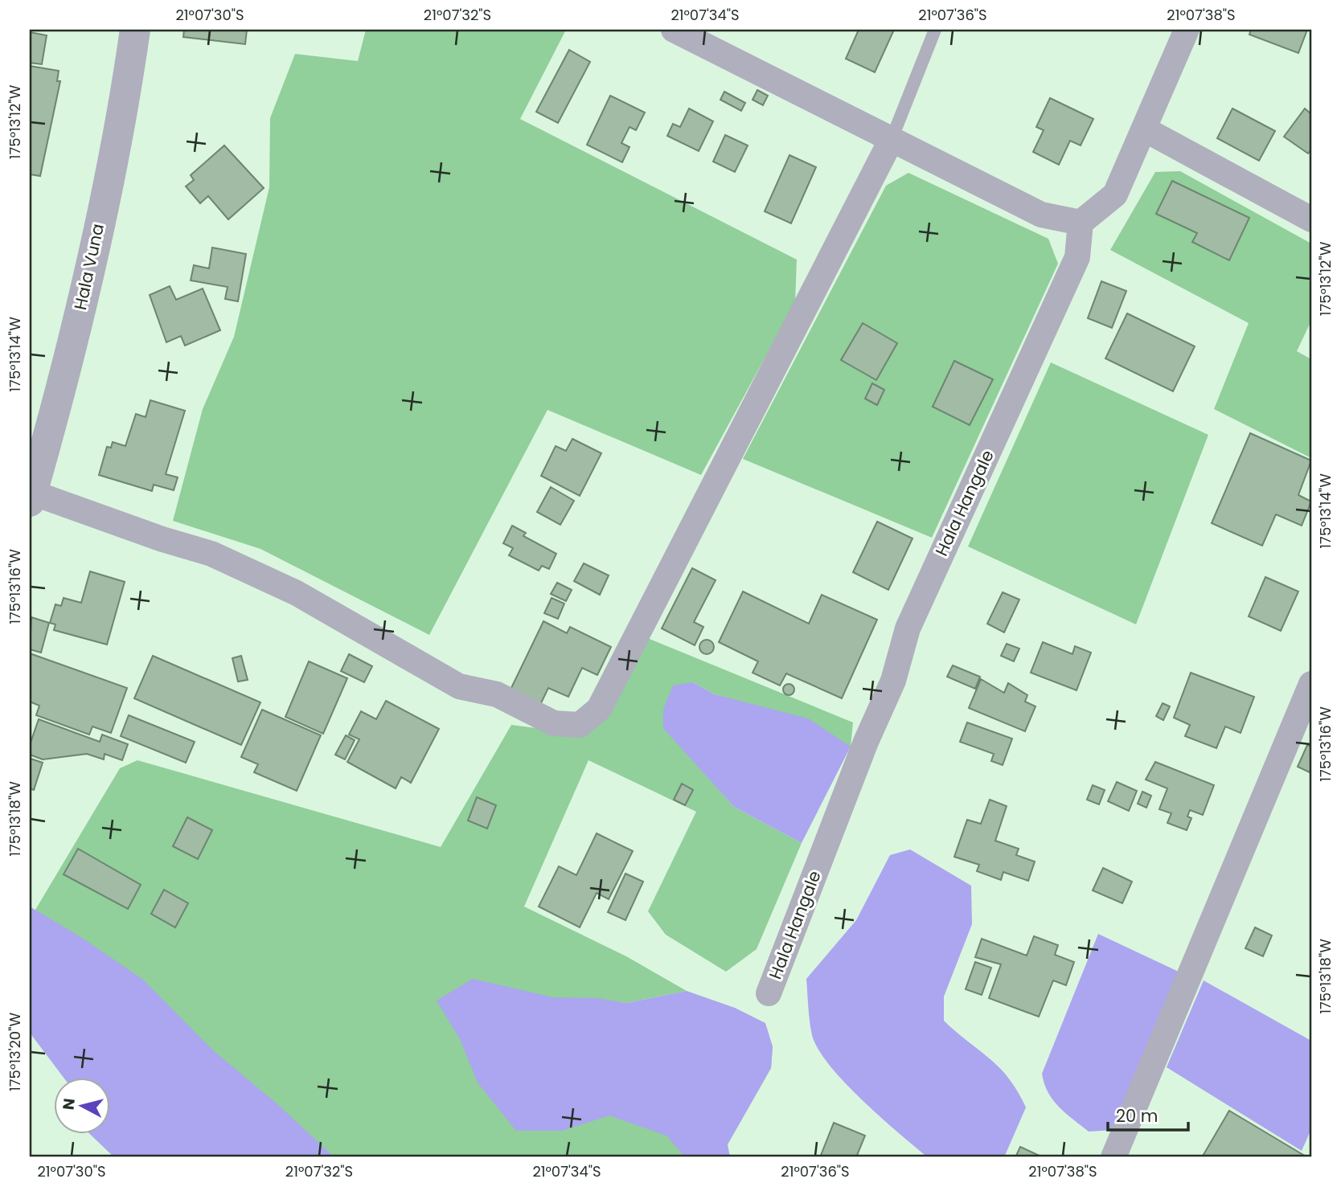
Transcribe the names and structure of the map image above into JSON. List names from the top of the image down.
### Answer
{
  "streets": {
    "street": ["Hala Vuna", "Hala Hangale"]
  },
  "scale_bar": "20 m",
  "north": "left",
  "coordinates": [
    "21°07'30\"S",
    "21°07'32\"S",
    "21°07'34\"S",
    "21°07'36\"S",
    "21°07'38\"S",
    "175°13'12\"W",
    "175°13'14\"W",
    "175°13'16\"W",
    "175°13'18\"W",
    "175°13'20\"W"
  ]
}
